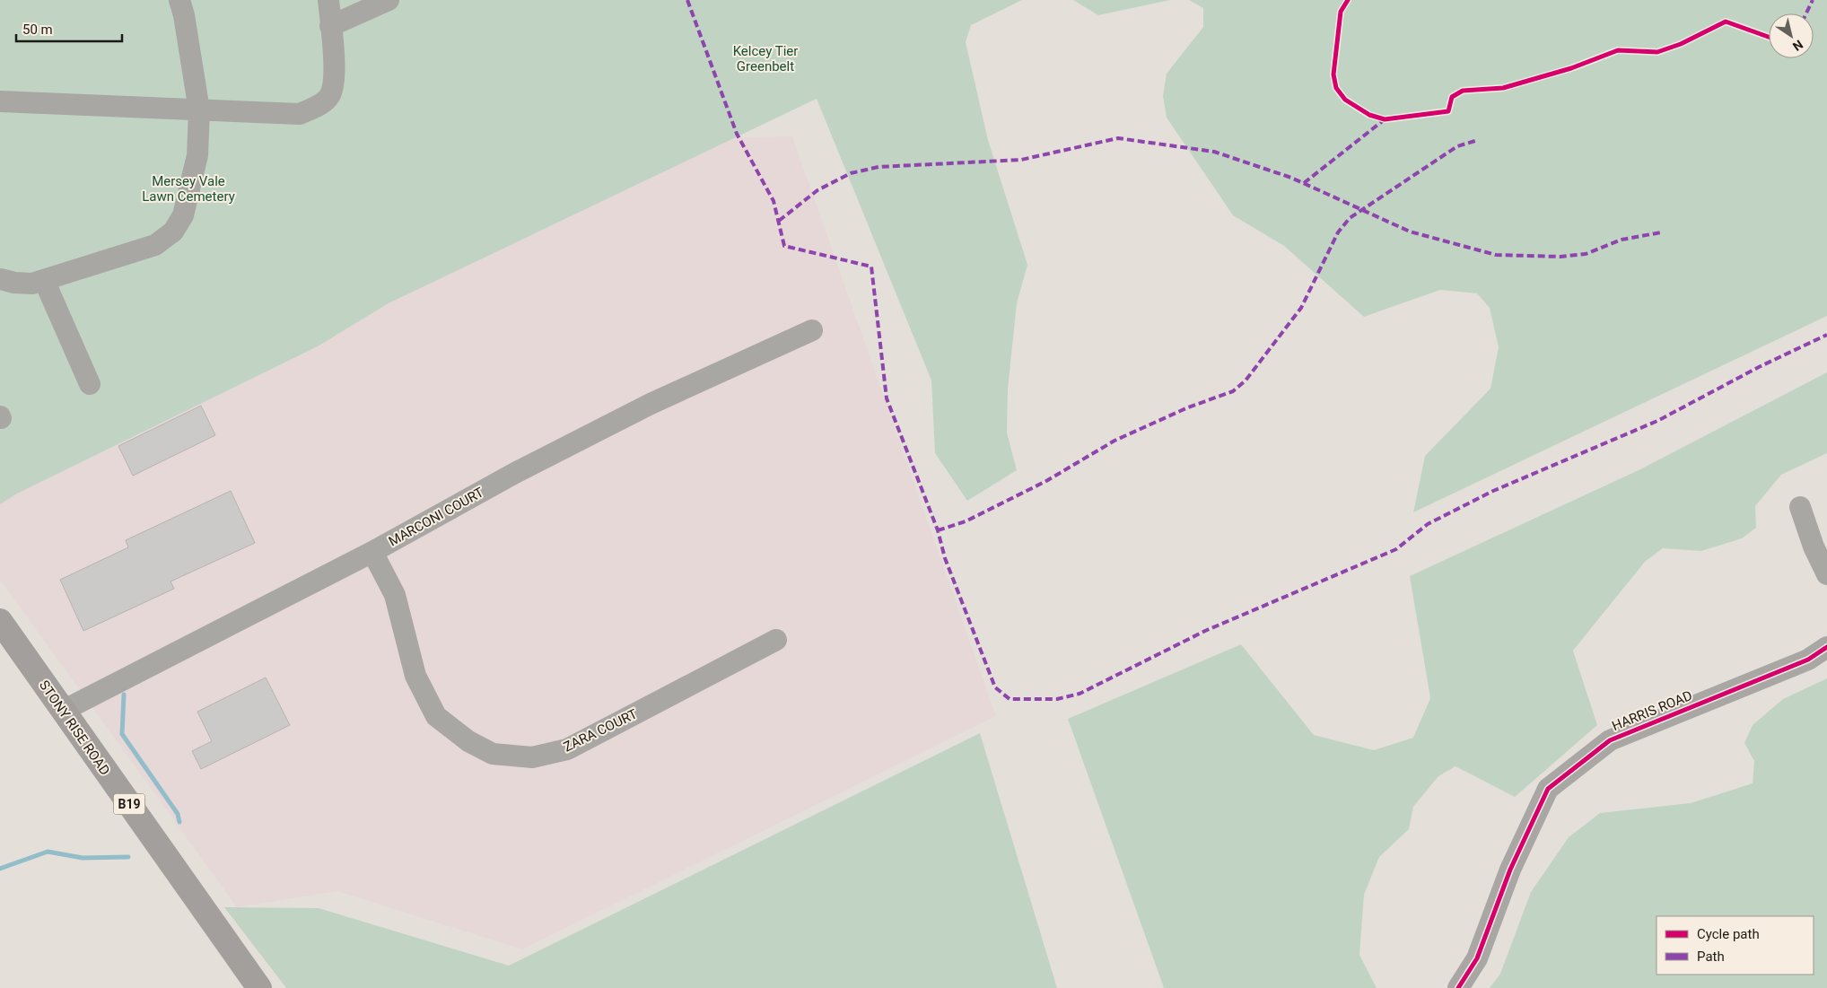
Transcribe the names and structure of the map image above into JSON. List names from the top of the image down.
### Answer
{
  "streets": {
    "main road": ["STONY RISE ROAD", "B19"],
    "street": ["MARCONI COURT", "HARRIS ROAD", "ZARA COURT"]
  },
  "crossings": [
    ["MARCONI COURT", "STONY RISE ROAD"],
    ["MARCONI COURT", "ZARA COURT"]
  ],
  "parks": ["Kelcey Tier Greenbelt", "Mersey Vale Lawn Cemetery"],
  "legend": ["Cycle path", "Path"],
  "scale_bar": "50 m",
  "north": "bottom right"
}
